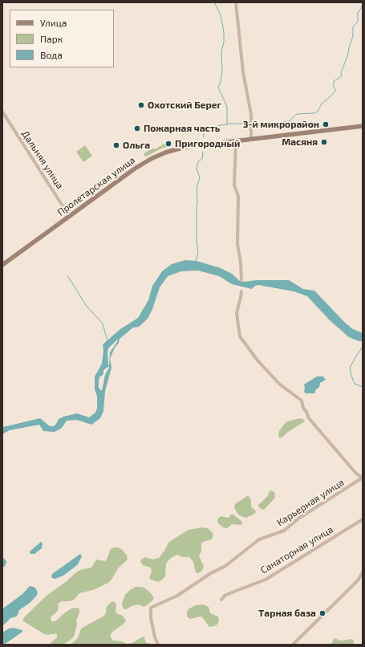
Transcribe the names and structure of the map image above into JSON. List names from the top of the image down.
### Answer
{
  "streets": {
    "main road": ["Пролетарская улица"],
    "street": ["Дальняя улица", "Карьерная улица", "Санаторная улица"]
  },
  "crossings": [
    ["Дальняя улица", "Пролетарская улица"]
  ],
  "places": [
    "Охотский Берег",
    "3-й микрорайон",
    "Пожарная часть",
    "Масяня",
    "Пригородный",
    "Ольга",
    "Тарная база"
  ],
  "legend": ["Улица", "Парк", "Вода"]
}
